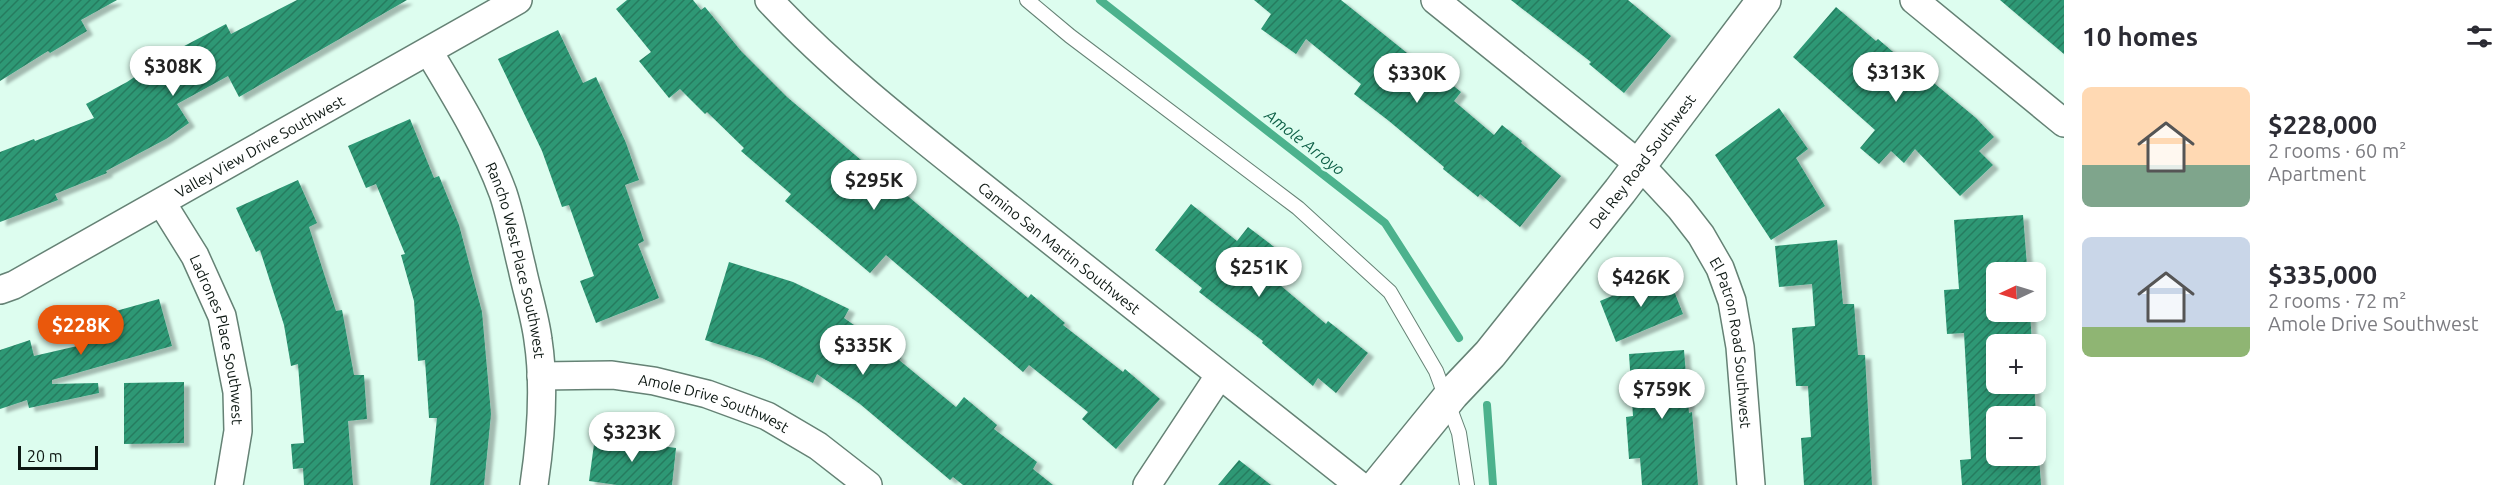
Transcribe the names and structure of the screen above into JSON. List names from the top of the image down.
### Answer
{
  "streets": {
    "street": [
      "Valley View Drive Southwest",
      "Del Rey Road Southwest",
      "Camino San Martin Southwest",
      "Rancho West Place Southwest",
      "Ladrones Place Southwest",
      "El Patron Road Southwest",
      "Amole Drive Southwest"
    ]
  },
  "crossings": [
    ["Valley View Drive Southwest", "Rancho West Place Southwest"],
    ["Valley View Drive Southwest", "Ladrones Place Southwest"],
    ["Del Rey Road Southwest", "El Patron Road Southwest"],
    ["Rancho West Place Southwest", "Amole Drive Southwest"]
  ],
  "water": ["Amole Arroyo"],
  "scale_bar": "20 m",
  "north": "left",
  "page": {
    "heading": "10 homes",
    "price": [
      "$308K",
      "$313K",
      "$330K",
      "$295K",
      "$251K",
      "$426K",
      "$228K",
      "$335K",
      "$759K",
      "$323K"
    ],
    "list": [
      {
        "name": "$228,000",
        "note": "2 rooms · 60 m² · Apartment"
      },
      {
        "name": "$335,000",
        "note": "2 rooms · 72 m² · Amole Drive Southwest"
      }
    ],
    "map_buttons": ["+", "−"],
    "scale": "20 m"
  }
}
